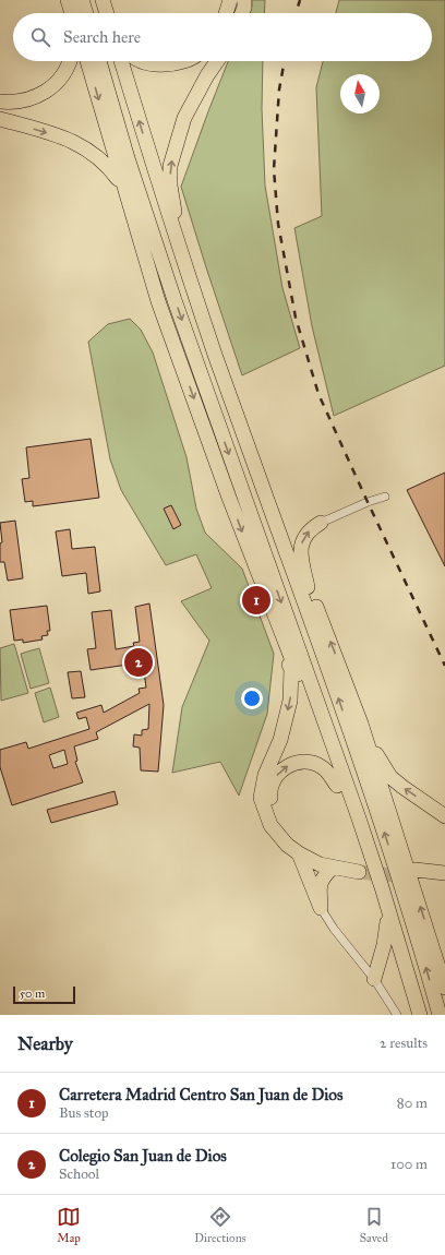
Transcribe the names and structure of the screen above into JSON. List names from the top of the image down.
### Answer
{
  "scale_bar": "50 m",
  "north": "top",
  "page": {
    "search": "Search here",
    "pins": ["1", "2"],
    "scale": "50 m",
    "heading": ["Nearby", "2 results"],
    "list": [
      {
        "mark": "1",
        "name": "Carretera Madrid Centro San Juan de Dios",
        "note": "Bus stop",
        "value": "80 m"
      },
      {
        "mark": "2",
        "name": "Colegio San Juan de Dios",
        "note": "School",
        "value": "100 m"
      }
    ],
    "nav": ["Map", "Directions", "Saved"]
  }
}
